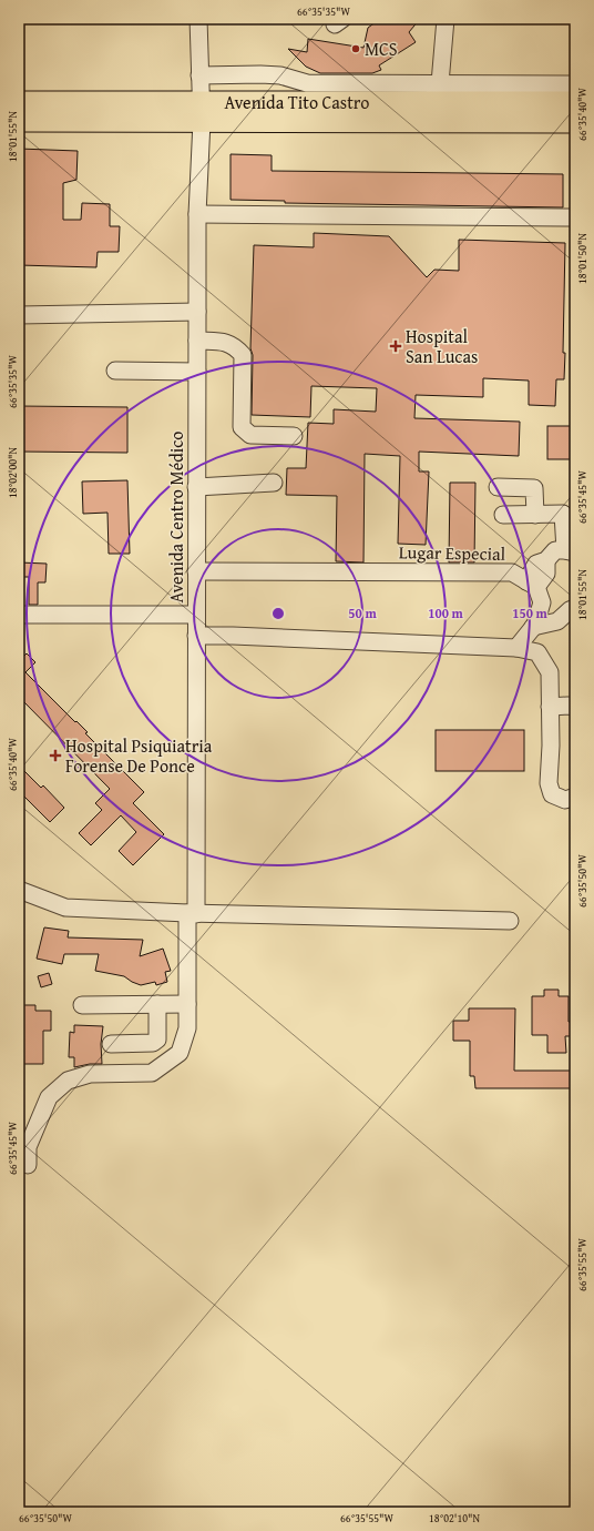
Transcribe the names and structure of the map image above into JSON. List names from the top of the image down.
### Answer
{
  "streets": {
    "main road": ["Avenida Tito Castro"],
    "street": ["Avenida Centro Médico", "Lugar Especial"]
  },
  "crossings": [
    ["Avenida Tito Castro", "Avenida Centro Médico"],
    ["Avenida Centro Médico", "Lugar Especial"]
  ],
  "places": {
    "other": ["MCS"],
    "health": ["Hospital San Lucas", "Hospital Psiquiatria Forense De Ponce"]
  },
  "coordinates": [
    "66°35'35\"W",
    "66°35'40\"W",
    "18°01'55\"N",
    "18°01'50\"N",
    "18°02'00\"N",
    "66°35'45\"W",
    "66°35'50\"W",
    "66°35'55\"W",
    "18°02'10\"N"
  ],
  "rings": ["50 m", "100 m", "150 m"]
}
